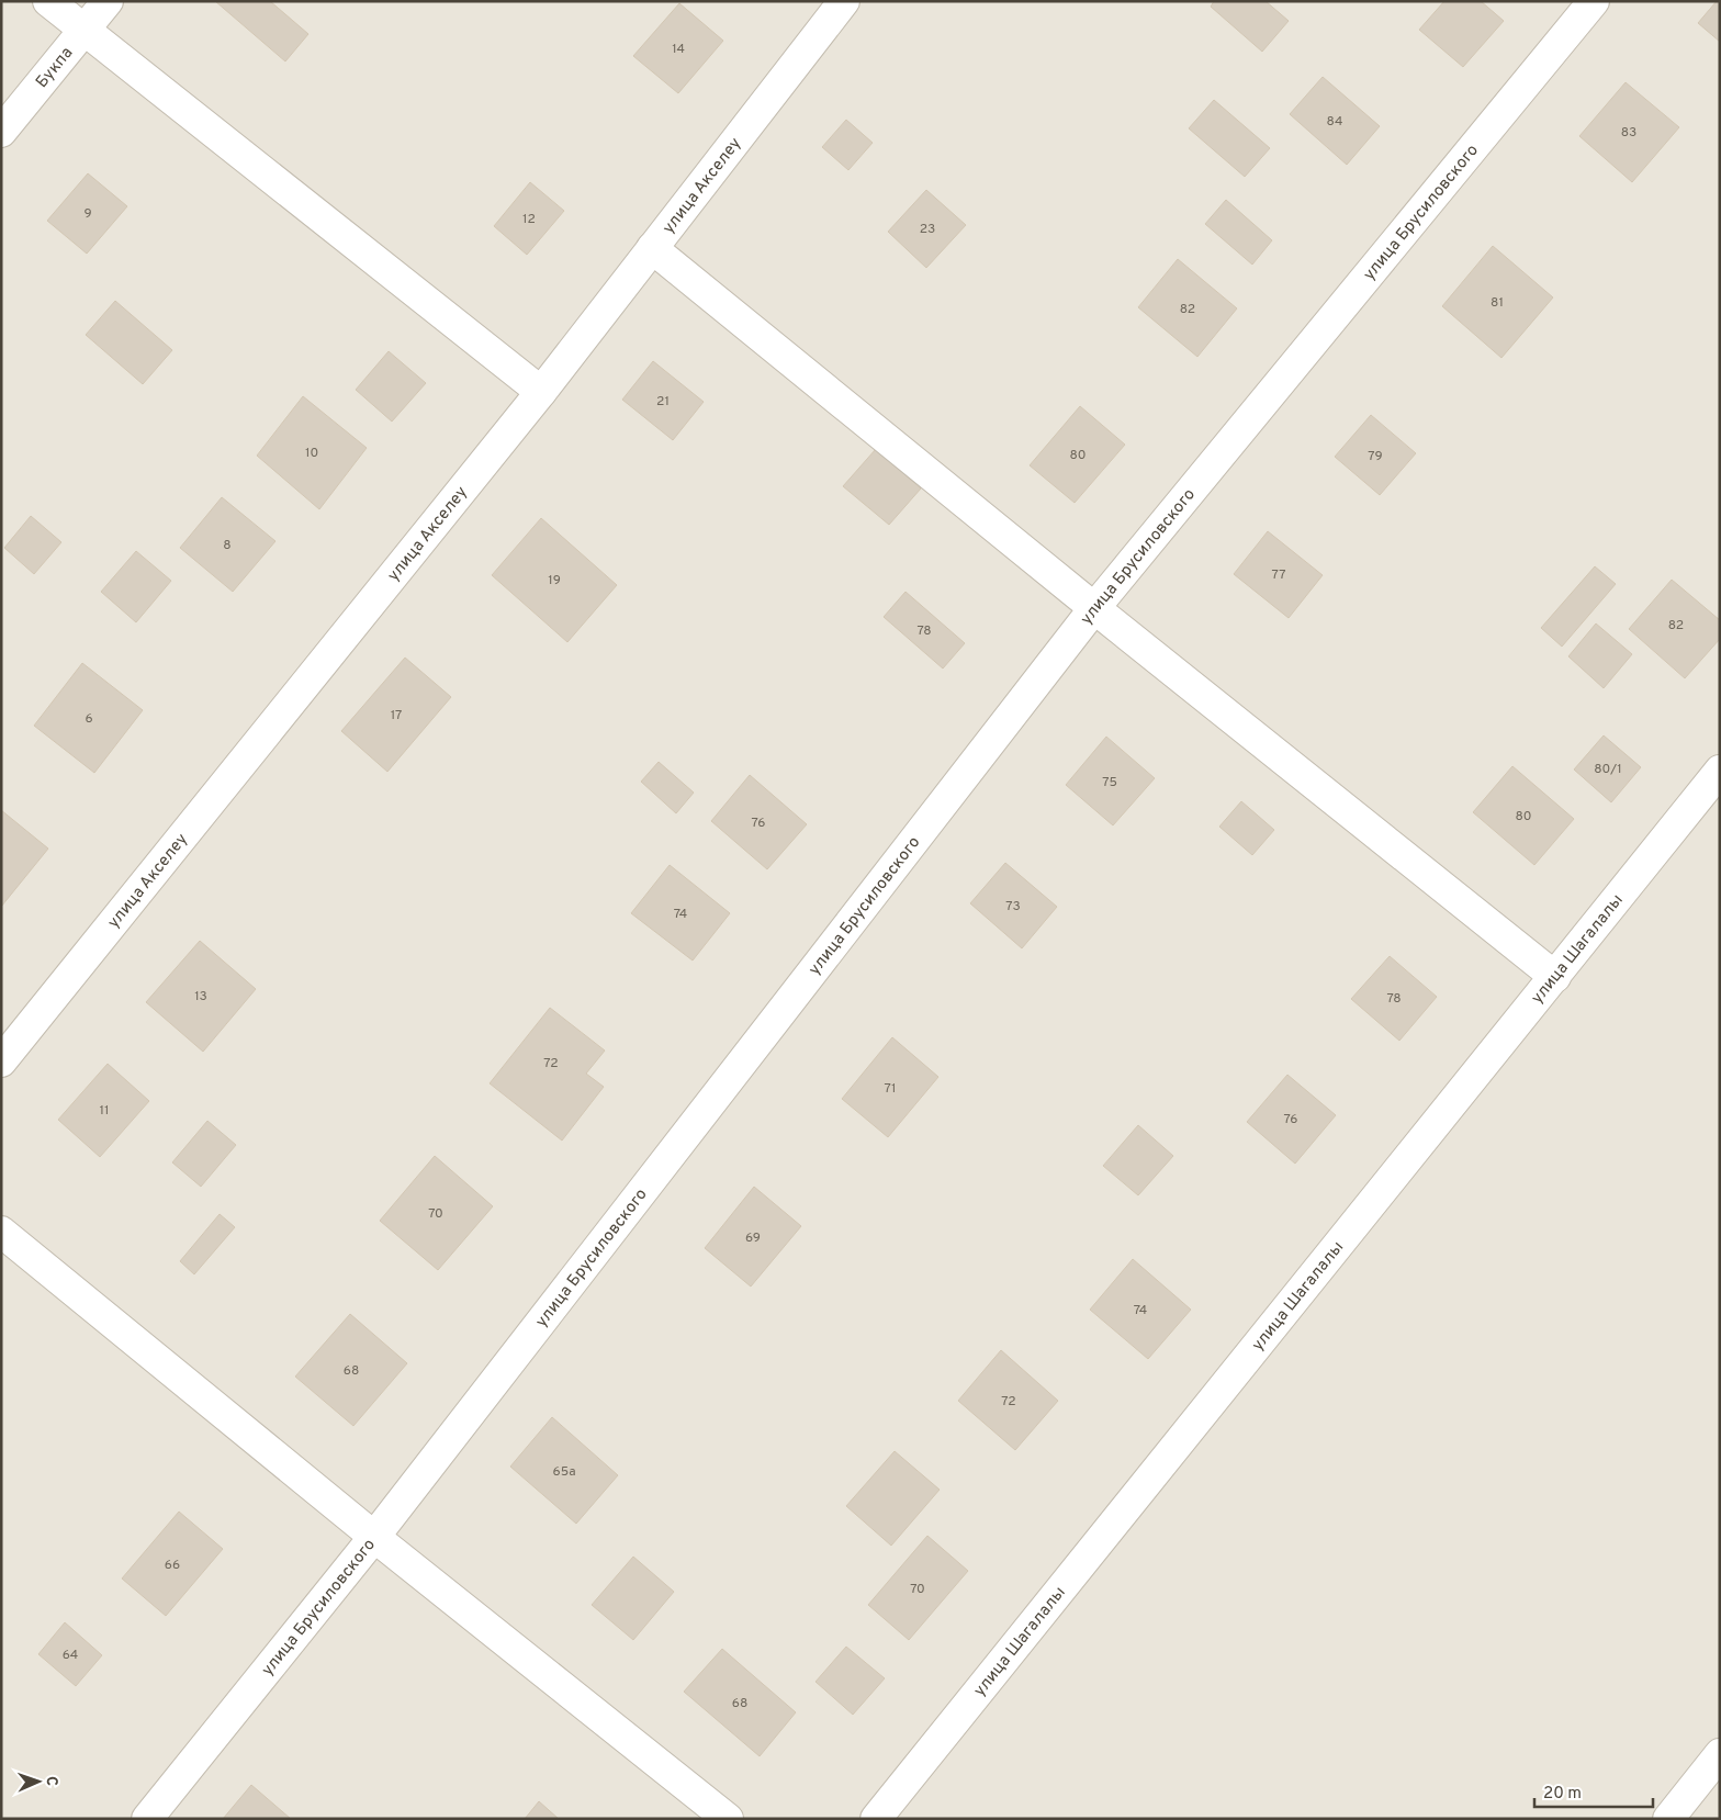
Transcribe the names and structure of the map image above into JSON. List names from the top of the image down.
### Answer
{
  "streets": {
    "street": [
      "Букпа",
      "улица Акселеу",
      "улица Брусиловского",
      "улица Шагалалы"
    ]
  },
  "house_numbers": [
    "14",
    "84",
    "83",
    "9",
    "12",
    "23",
    "81",
    "82",
    "21",
    "10",
    "80",
    "79",
    "8",
    "77",
    "19",
    "82",
    "78",
    "17",
    "6",
    "80/1",
    "75",
    "80",
    "76",
    "73",
    "74",
    "13",
    "78",
    "72",
    "71",
    "11",
    "76",
    "70",
    "69",
    "74",
    "68",
    "72",
    "65а",
    "66",
    "70",
    "64",
    "68"
  ],
  "scale_bar": "20 m",
  "north": "right"
}
